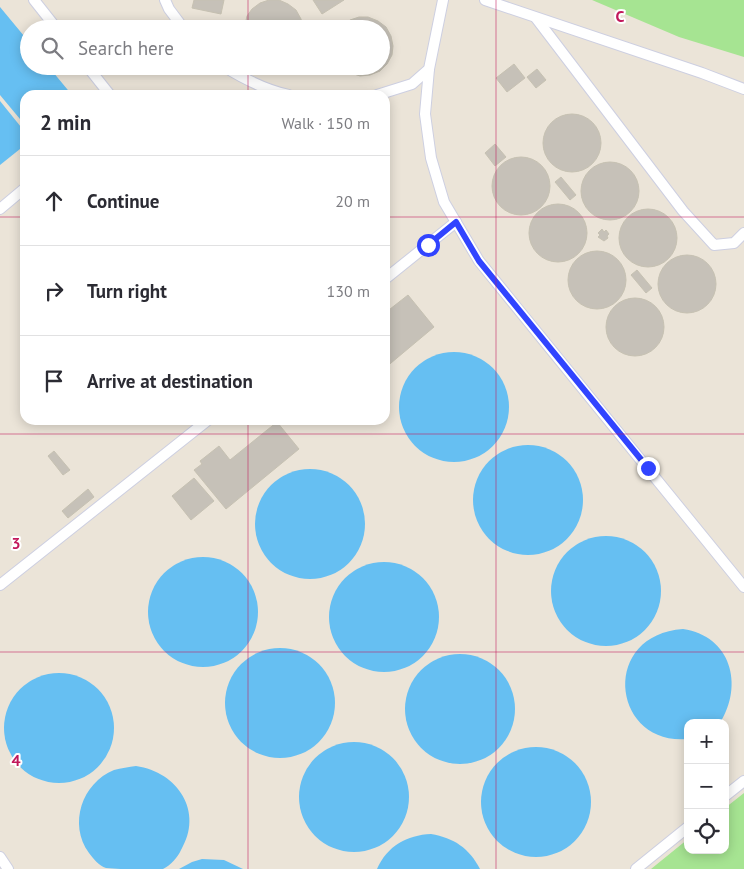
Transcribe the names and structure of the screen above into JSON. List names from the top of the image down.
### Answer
{
  "page": {
    "search": "Search here",
    "heading": ["2 min", "Walk · 150 m"],
    "list": [
      ["Continue", "20 m"],
      ["Turn right", "130 m"],
      "Arrive at destination"
    ],
    "map_buttons": ["+", "−"]
  },
  "grid": {
    "columns": ["C"],
    "rows": ["3", "4"]
  }
}
